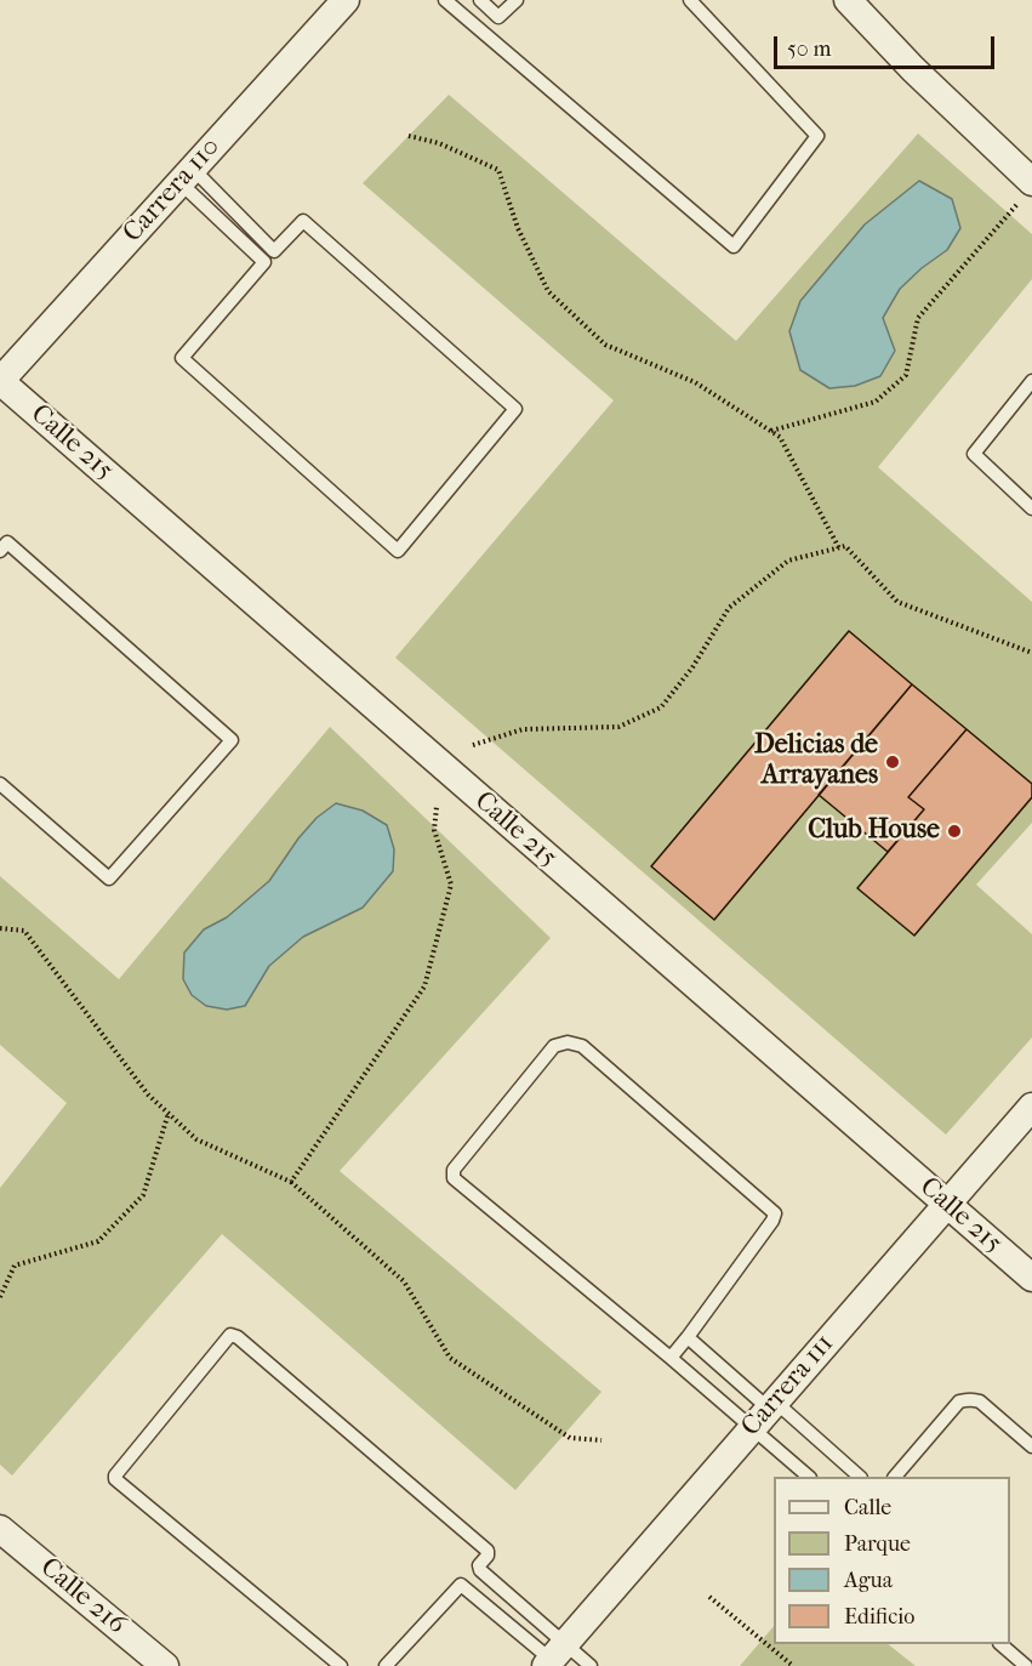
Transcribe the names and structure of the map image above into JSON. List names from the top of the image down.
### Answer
{
  "streets": {
    "street": [
      "Carrera 110",
      "Calle 215",
      "Carrera 111",
      "Calle 216"
    ]
  },
  "crossings": [
    ["Carrera 110", "Calle 215"],
    ["Calle 215", "Carrera 111"]
  ],
  "places": ["Delicias de Arrayanes", "Club House"],
  "legend": [
    "Calle",
    "Parque",
    "Agua",
    "Edificio"
  ],
  "scale_bar": "50 m"
}
